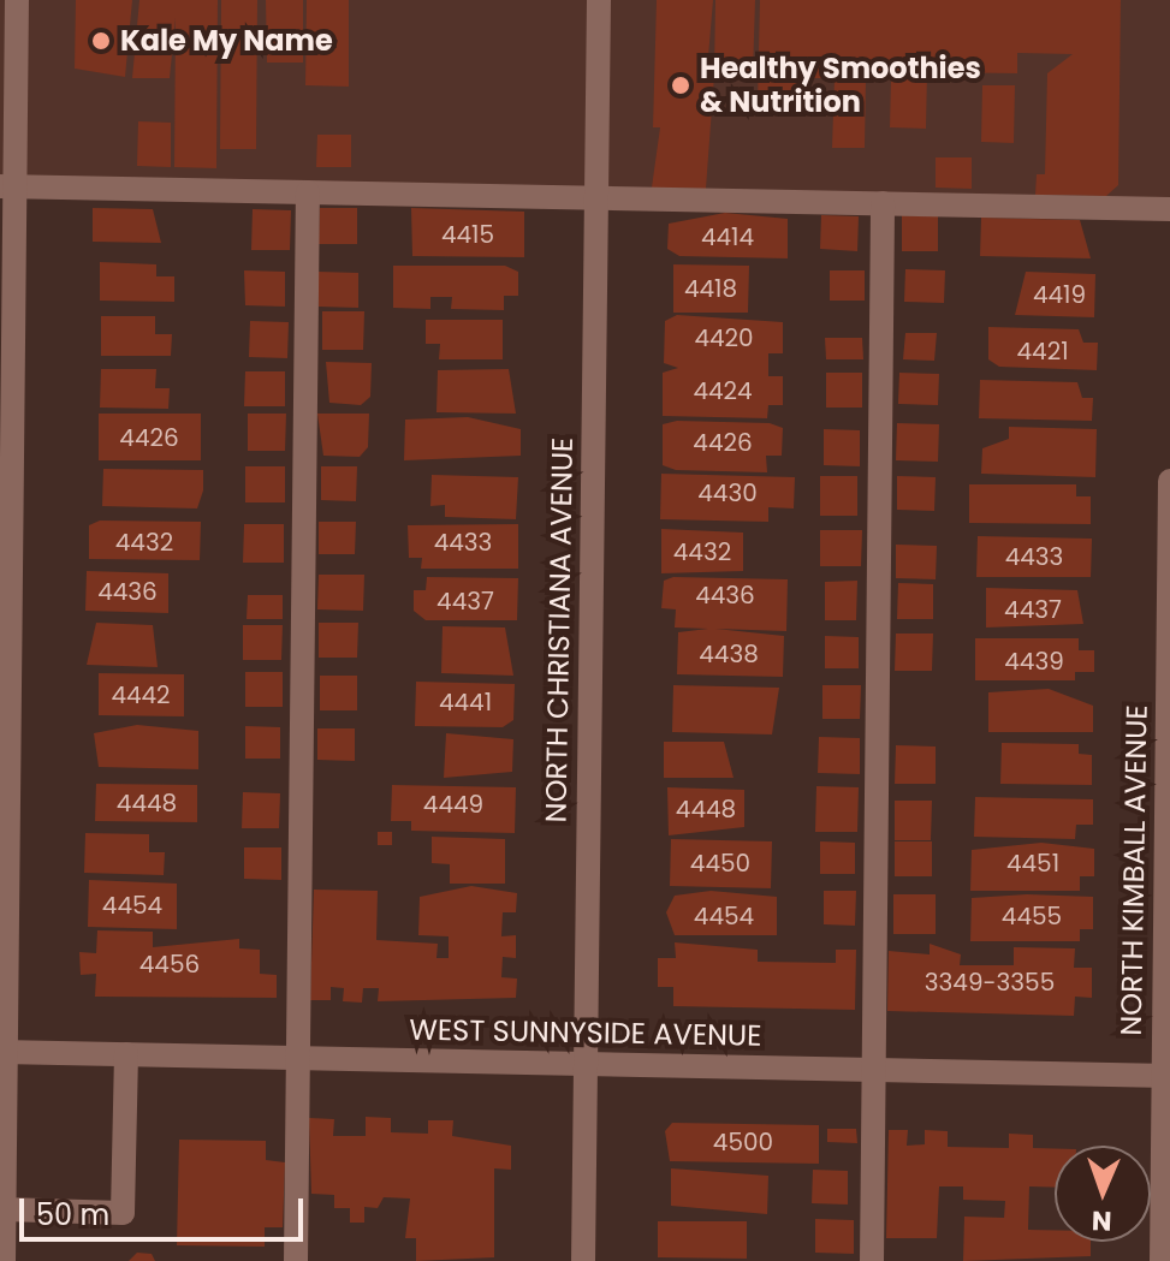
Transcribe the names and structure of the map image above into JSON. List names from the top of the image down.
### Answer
{
  "streets": {
    "street": ["NORTH CHRISTIANA AVENUE", "NORTH KIMBALL AVENUE", "WEST SUNNYSIDE AVENUE"]
  },
  "crossings": [
    ["NORTH CHRISTIANA AVENUE", "WEST SUNNYSIDE AVENUE"],
    ["NORTH KIMBALL AVENUE", "WEST SUNNYSIDE AVENUE"]
  ],
  "places": ["Kale My Name", "Healthy Smoothies & Nutrition"],
  "house_numbers": [
    "4415",
    "4414",
    "4418",
    "4419",
    "4420",
    "4421",
    "4424",
    "4426",
    "4426",
    "4430",
    "4432",
    "4433",
    "4432",
    "4433",
    "4436",
    "4436",
    "4437",
    "4437",
    "4438",
    "4439",
    "4442",
    "4441",
    "4448",
    "4449",
    "4448",
    "4450",
    "4451",
    "4454",
    "4454",
    "4455",
    "4456",
    "3349-3355",
    "4500"
  ],
  "scale_bar": "50 m",
  "north": "bottom"
}
